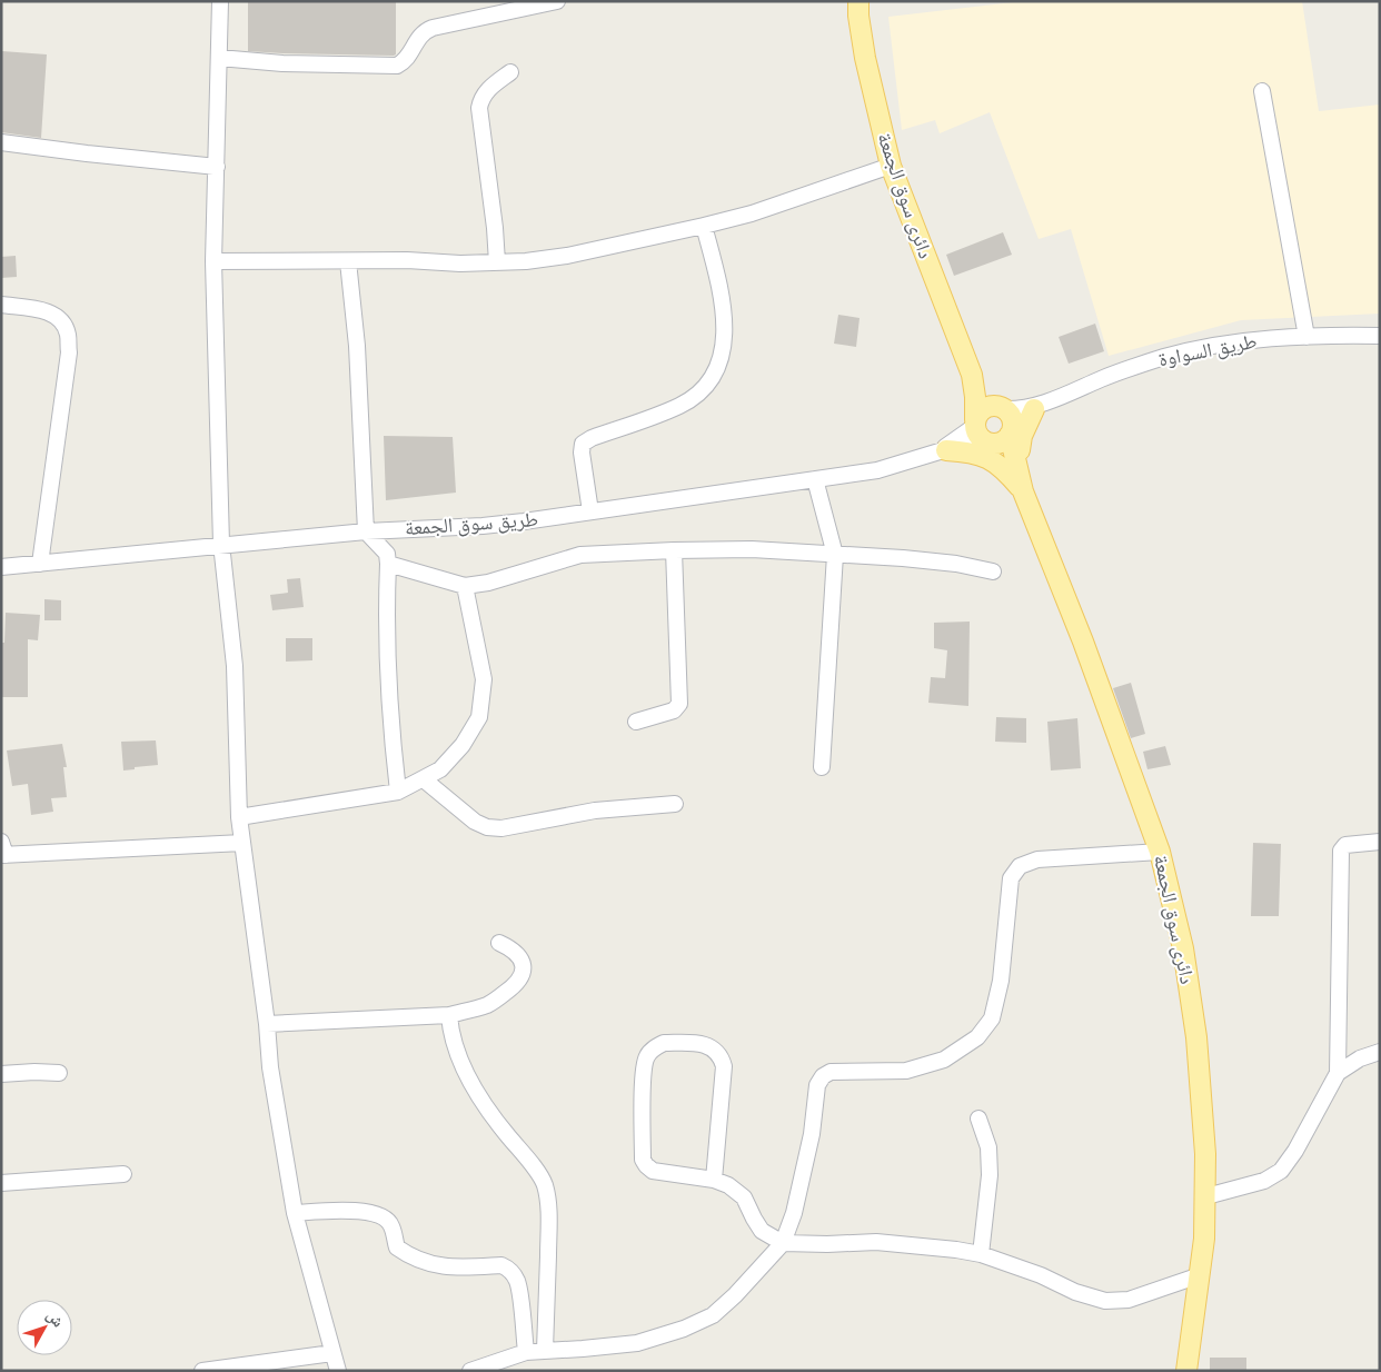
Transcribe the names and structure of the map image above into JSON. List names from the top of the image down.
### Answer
{
  "streets": {
    "main road": ["دائرى سوق الجمعة"],
    "street": ["طريق السواوة", "طريق سوق الجمعة"]
  },
  "north": "top right"
}
